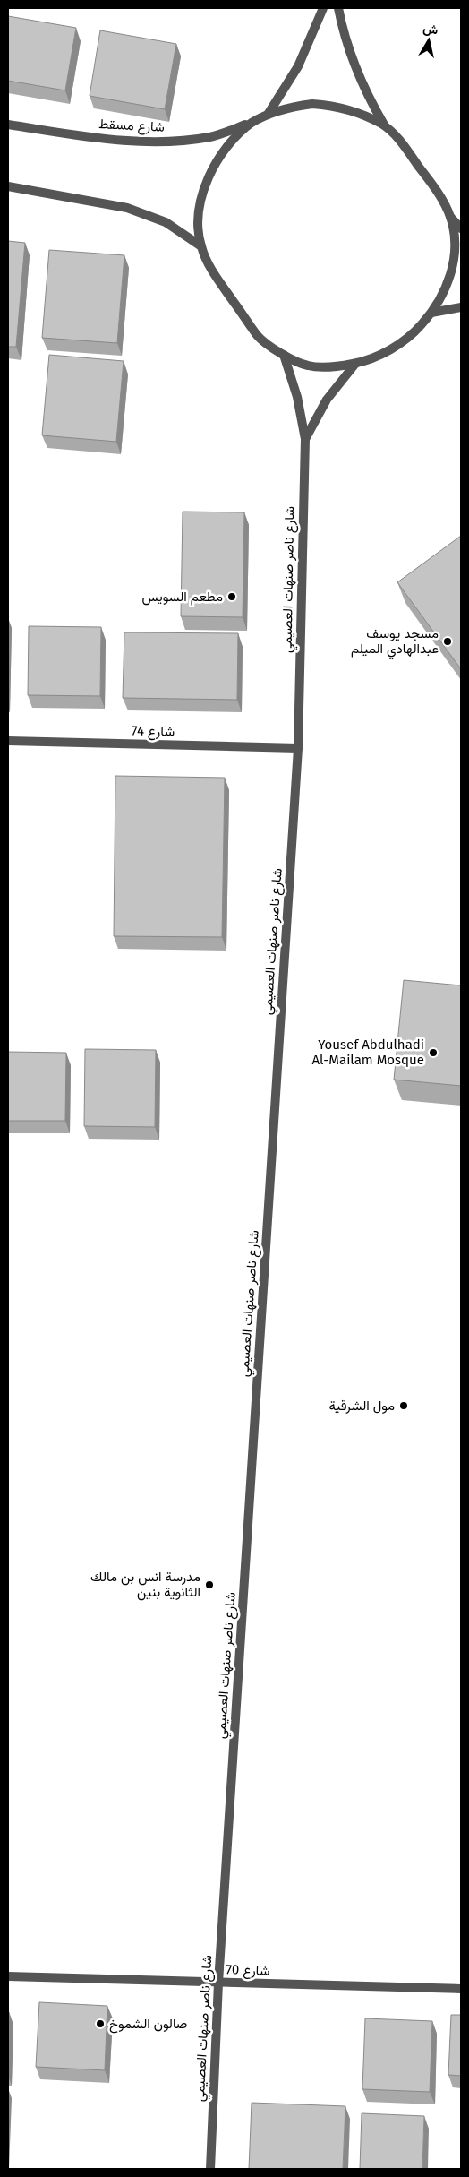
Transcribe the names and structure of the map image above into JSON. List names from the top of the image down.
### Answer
{
  "streets": {
    "street": [
      "شارع مسقط",
      "شارع ناصر صنهات العصيمي",
      "شارع 74",
      "شارع 70"
    ]
  },
  "crossings": [
    ["شارع ناصر صنهات العصيمي", "شارع 74"],
    ["شارع ناصر صنهات العصيمي", "شارع 70"]
  ],
  "places": [
    "مطعم السويس",
    "مسجد يوسف عبدالهادي الميلم",
    "Yousef Abdulhadi Al-Mailam Mosque",
    "مول الشرقية",
    "مدرسة انس بن مالك الثانوية بنين",
    "صالون الشموخ"
  ],
  "north": "top"
}
